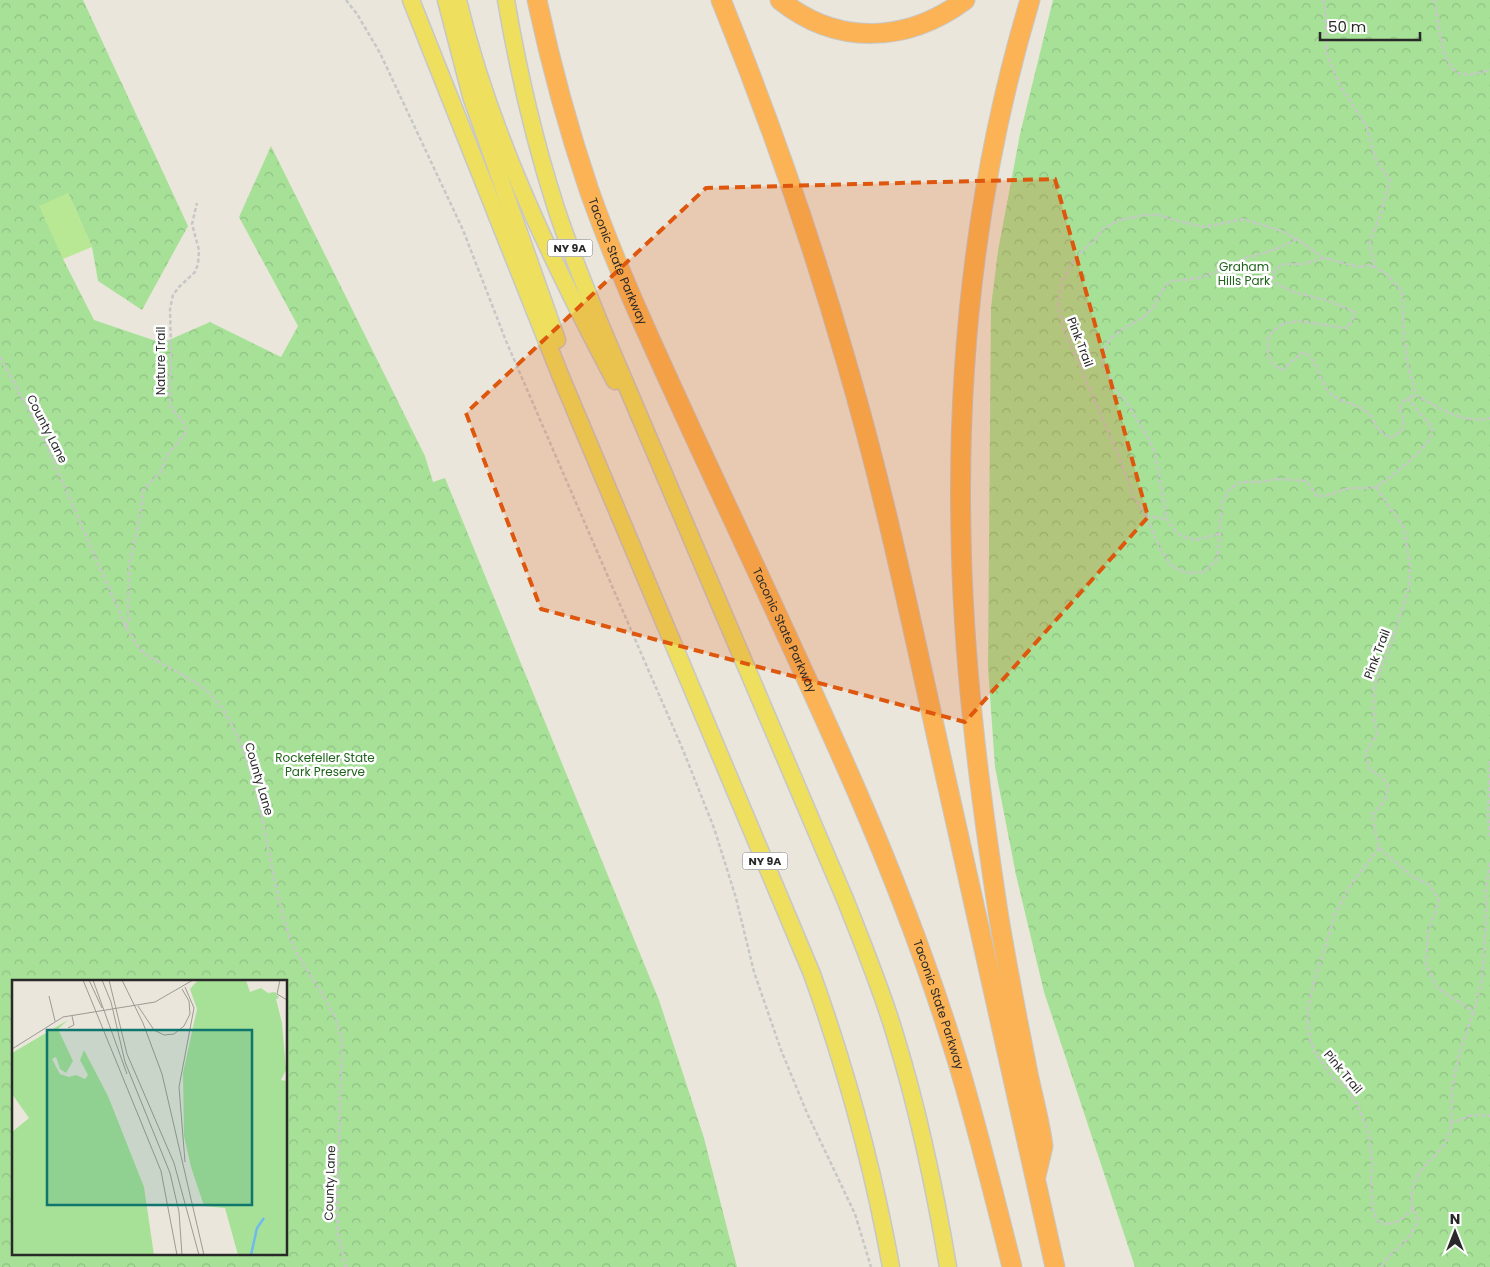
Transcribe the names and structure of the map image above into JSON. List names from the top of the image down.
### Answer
{
  "streets": {
    "highway": ["Taconic State Parkway"],
    "main road": ["NY 9A"],
    "path": ["Pink Trail", "Nature Trail", "County Lane"]
  },
  "crossings": [
    ["Nature Trail", "County Lane"]
  ],
  "parks": ["Graham Hills Park", "Rockefeller State Park Preserve"],
  "scale_bar": "50 m",
  "north": "top"
}
